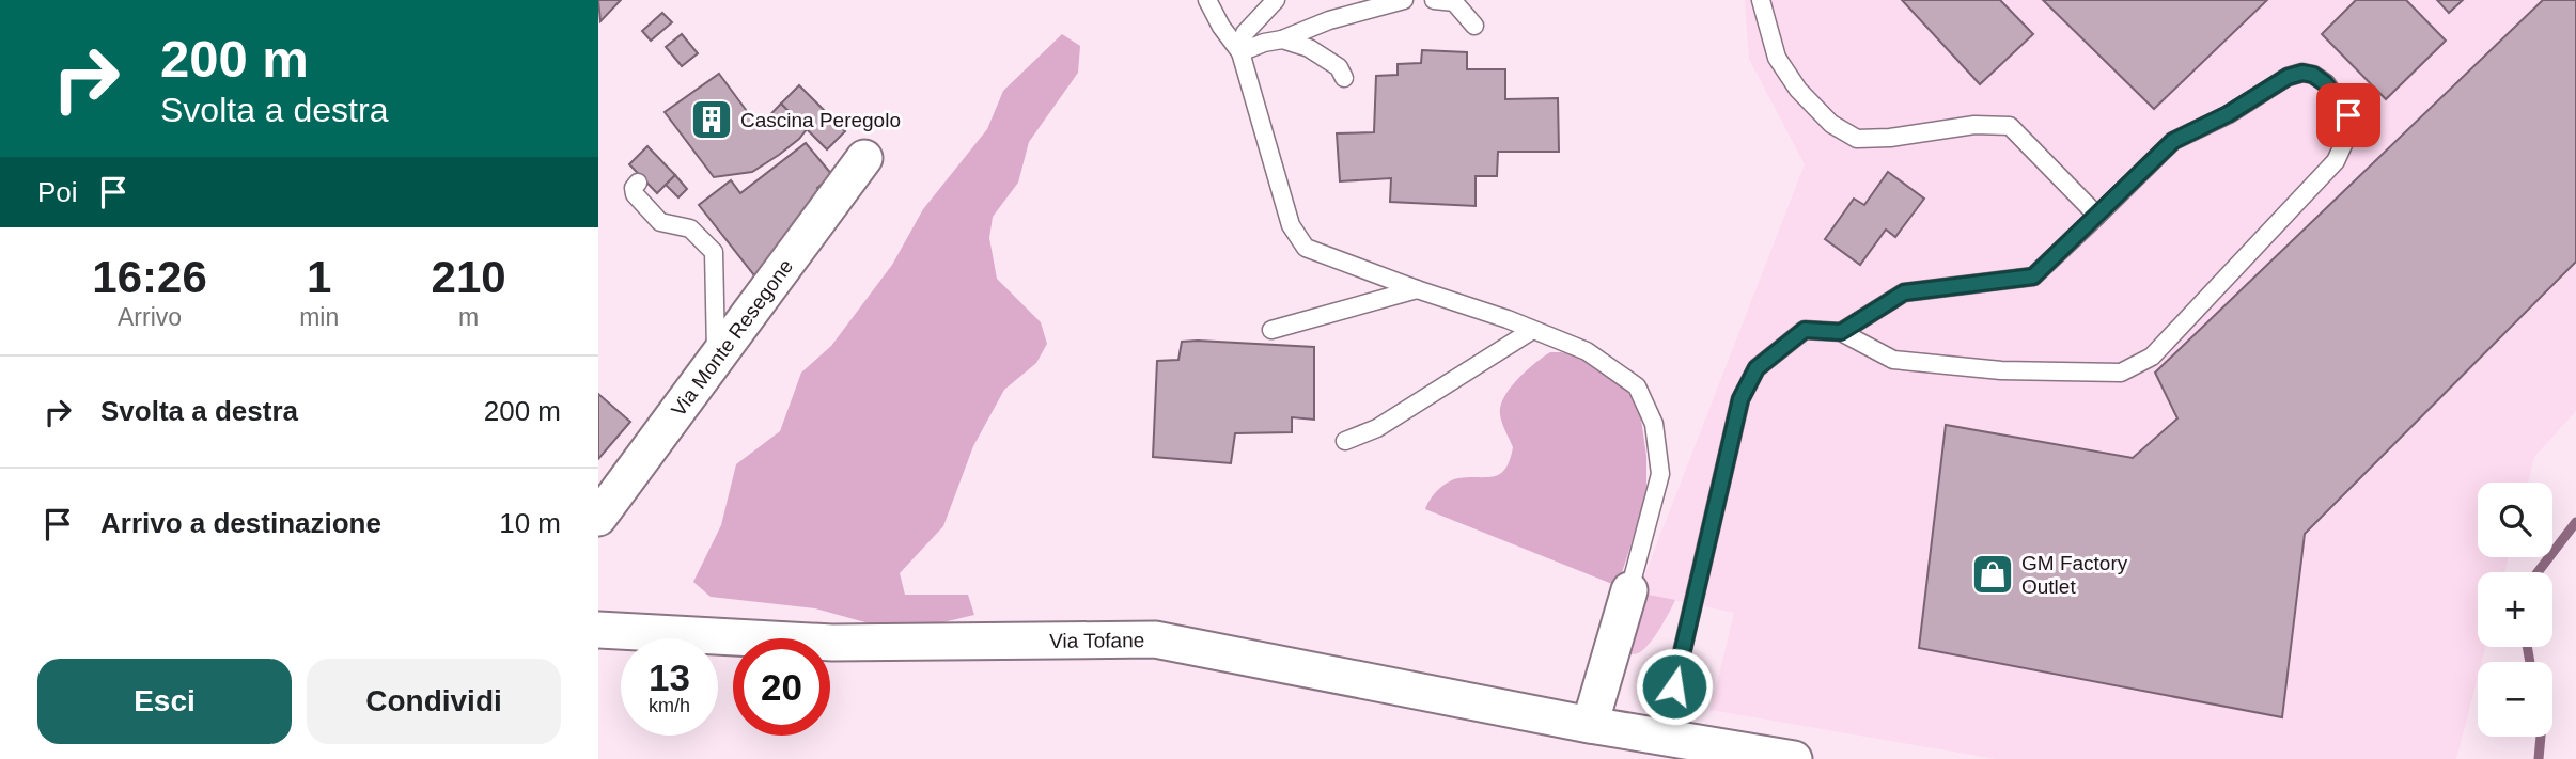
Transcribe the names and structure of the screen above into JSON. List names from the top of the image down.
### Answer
{
  "streets": {
    "street": ["Via Monte Resegone", "Via Tofane"]
  },
  "places": {
    "building": ["Cascina Peregolo"],
    "shop": ["GM Factory Outlet"]
  },
  "page": {
    "turn": ["200 m", "Svolta a destra"],
    "then": "Poi",
    "eta": [
      "16:26",
      "Arrivo",
      "1",
      "min",
      "210",
      "m"
    ],
    "list": [
      {
        "name": "Svolta a destra",
        "value": "200 m"
      },
      {
        "name": "Arrivo a destinazione",
        "value": "10 m"
      }
    ],
    "map_buttons": ["+", "−"],
    "speed": "13 km/h",
    "limit": "20",
    "buttons": ["Esci", "Condividi"]
  }
}
